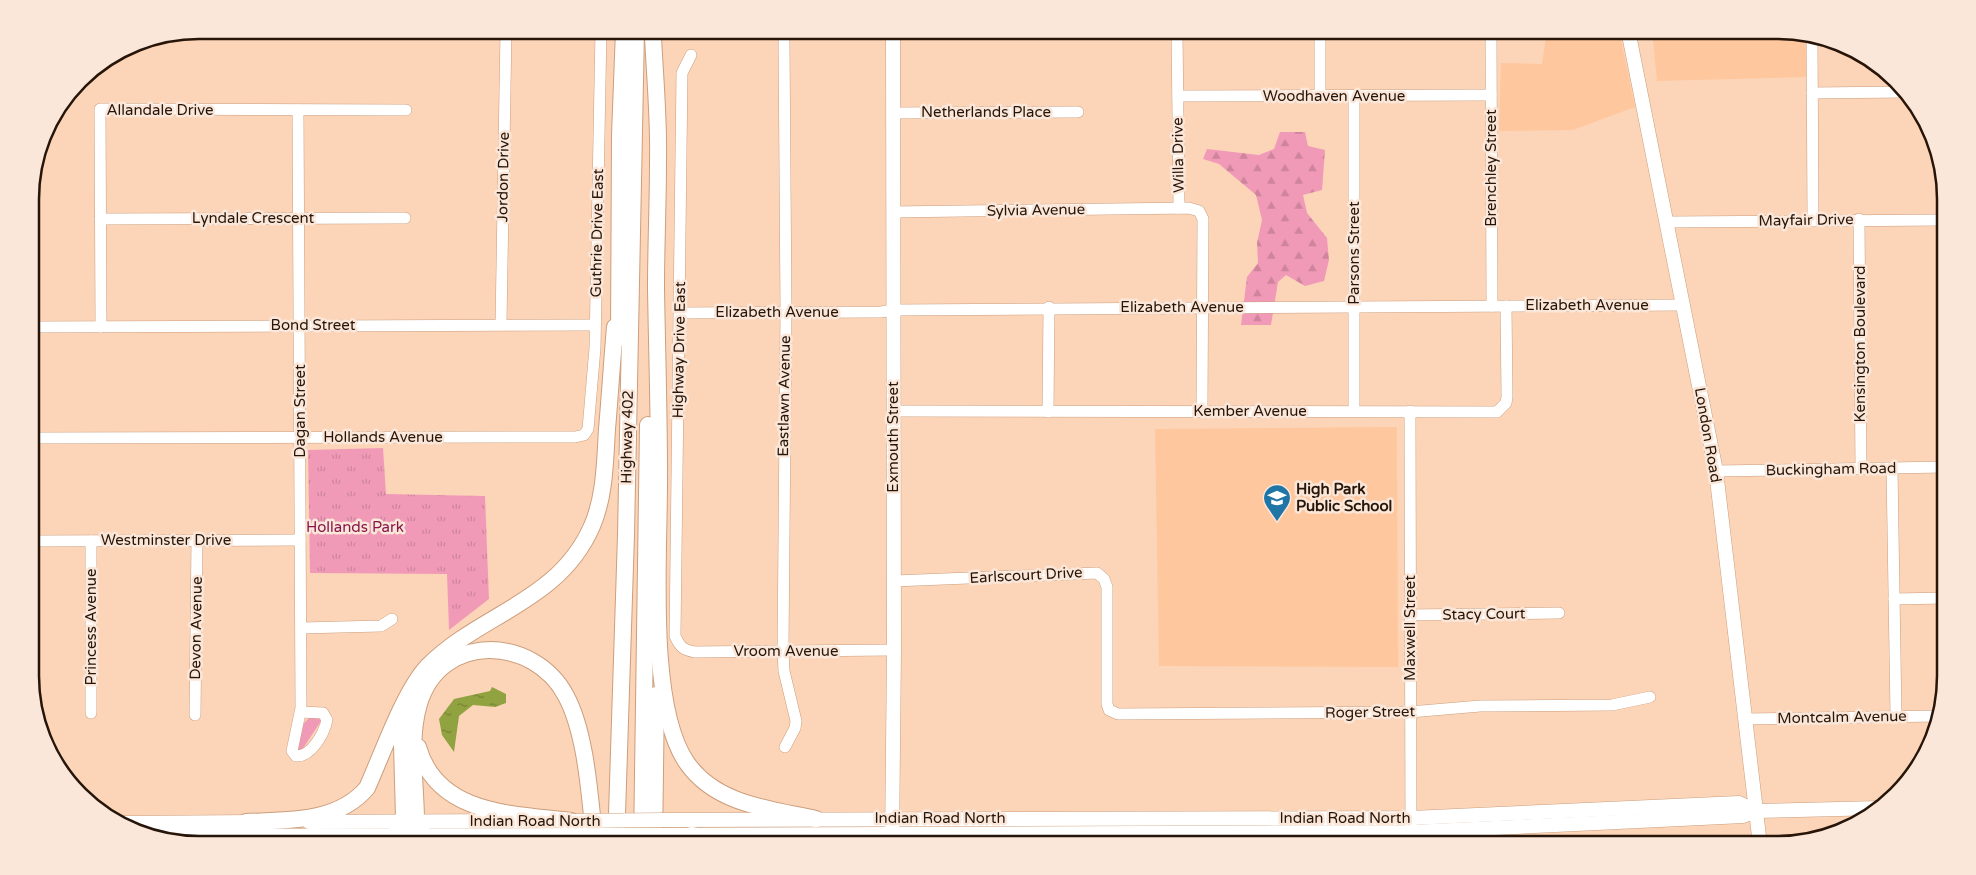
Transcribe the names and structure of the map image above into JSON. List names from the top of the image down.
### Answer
{
  "streets": {
    "highway": ["Highway 402"],
    "main road": ["London Road", "Exmouth Street", "Indian Road North"],
    "street": [
      "Woodhaven Avenue",
      "Allandale Drive",
      "Netherlands Place",
      "Willa Drive",
      "Brenchley Street",
      "Jordon Drive",
      "Sylvia Avenue",
      "Lyndale Crescent",
      "Mayfair Drive",
      "Guthrie Drive East",
      "Parsons Street",
      "Elizabeth Avenue",
      "Bond Street",
      "Kensington Boulevard",
      "Highway Drive East",
      "Eastlawn Avenue",
      "Dagan Street",
      "Kember Avenue",
      "Hollands Avenue",
      "Buckingham Road",
      "Westminster Drive",
      "Earlscourt Drive",
      "Stacy Court",
      "Princess Avenue",
      "Devon Avenue",
      "Maxwell Street",
      "Vroom Avenue",
      "Roger Street",
      "Montcalm Avenue"
    ]
  },
  "crossings": [
    ["Woodhaven Avenue", "Willa Drive"],
    ["Woodhaven Avenue", "Brenchley Street"],
    ["Woodhaven Avenue", "Parsons Street"],
    ["Allandale Drive", "Lyndale Crescent"],
    ["Allandale Drive", "Bond Street"],
    ["Allandale Drive", "Dagan Street"],
    ["Netherlands Place", "Exmouth Street"],
    ["Willa Drive", "Sylvia Avenue"],
    ["Willa Drive", "Elizabeth Avenue"],
    ["Willa Drive", "Kember Avenue"],
    ["Brenchley Street", "Elizabeth Avenue"],
    ["Jordon Drive", "Bond Street"],
    ["Sylvia Avenue", "Exmouth Street"],
    ["Lyndale Crescent", "Dagan Street"],
    ["Mayfair Drive", "Kensington Boulevard"],
    ["Mayfair Drive", "London Road"],
    ["Guthrie Drive East", "Bond Street"],
    ["Guthrie Drive East", "Hollands Avenue"],
    ["Parsons Street", "Elizabeth Avenue"],
    ["Parsons Street", "Kember Avenue"],
    ["Elizabeth Avenue", "Highway Drive East"],
    ["Elizabeth Avenue", "Eastlawn Avenue"],
    ["Elizabeth Avenue", "Kember Avenue"],
    ["Elizabeth Avenue", "London Road"],
    ["Elizabeth Avenue", "Exmouth Street"],
    ["Bond Street", "Dagan Street"],
    ["Kensington Boulevard", "Buckingham Road"],
    ["Highway Drive East", "Vroom Avenue"],
    ["Eastlawn Avenue", "Vroom Avenue"],
    ["Dagan Street", "Hollands Avenue"],
    ["Dagan Street", "Westminster Drive"],
    ["Kember Avenue", "Exmouth Street"],
    ["Kember Avenue", "Maxwell Street"],
    ["London Road", "Buckingham Road"],
    ["London Road", "Montcalm Avenue"],
    ["London Road", "Indian Road North"],
    ["Exmouth Street", "Earlscourt Drive"],
    ["Exmouth Street", "Vroom Avenue"],
    ["Exmouth Street", "Indian Road North"],
    ["Westminster Drive", "Princess Avenue"],
    ["Westminster Drive", "Devon Avenue"],
    ["Earlscourt Drive", "Roger Street"],
    ["Stacy Court", "Maxwell Street"],
    ["Maxwell Street", "Roger Street"],
    ["Maxwell Street", "Indian Road North"]
  ],
  "parks": ["Hollands Park"],
  "places": {
    "school or university": ["High Park Public School"]
  }
}
